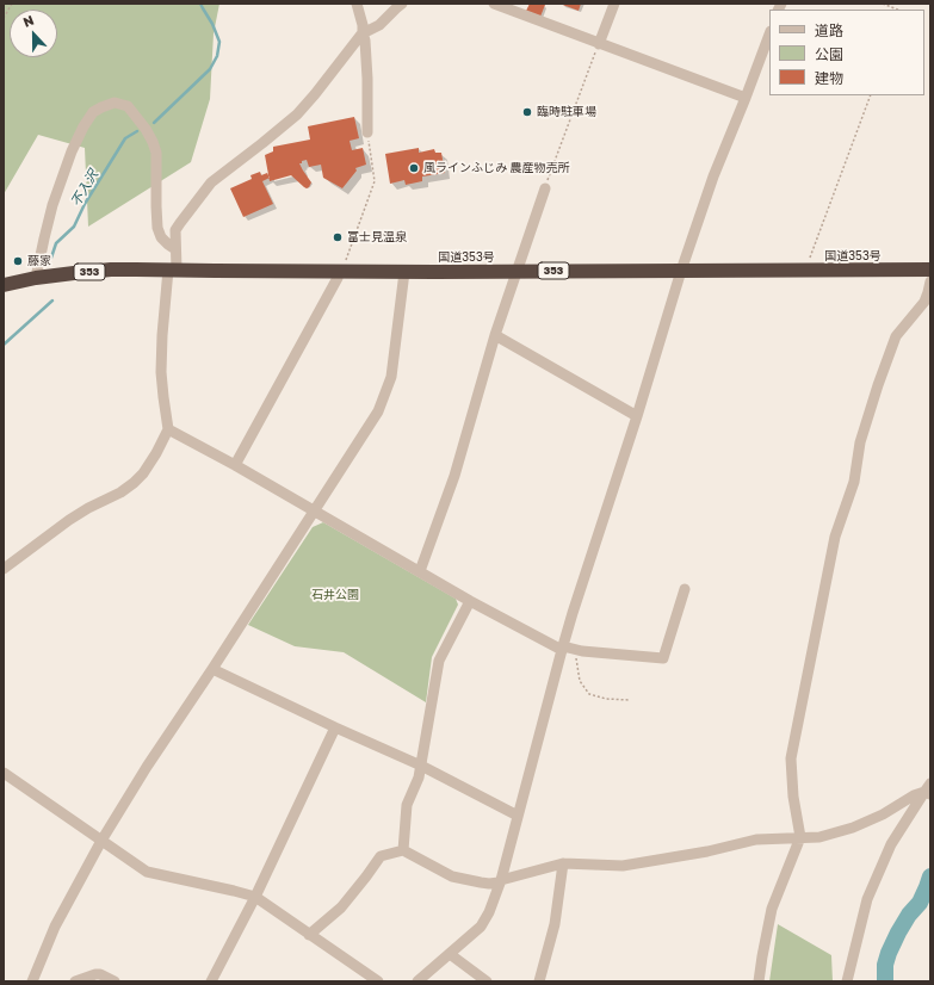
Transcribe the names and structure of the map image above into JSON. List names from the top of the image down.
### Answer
{
  "streets": {
    "highway": ["国道353号", "353"]
  },
  "water": ["不入沢"],
  "parks": ["石井公園"],
  "places": [
    "臨時駐車場",
    "風ラインふじみ 農産物売所",
    "富士見温泉",
    "藤家"
  ],
  "legend": ["道路", "公園", "建物"],
  "north": "top"
}
